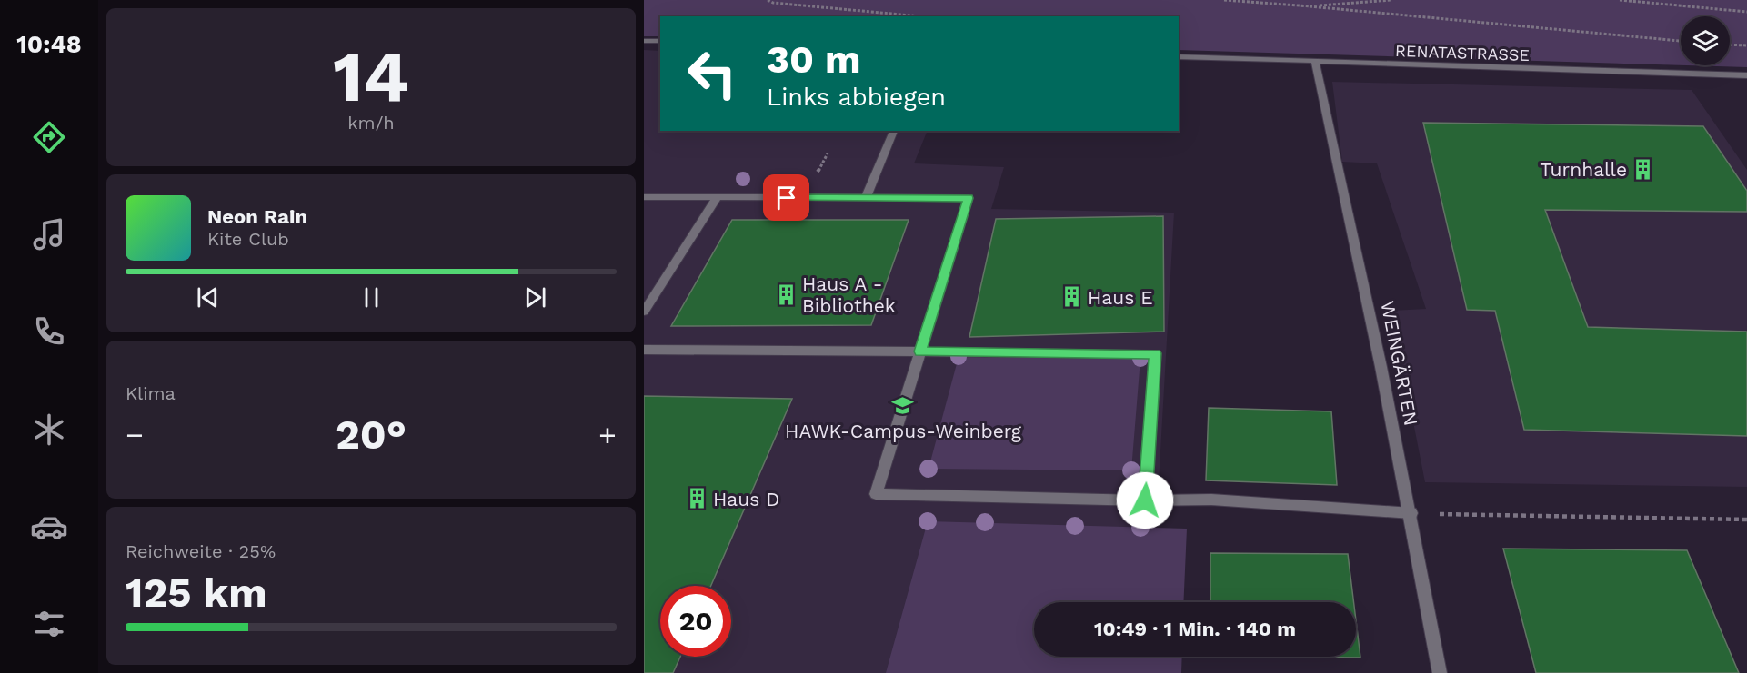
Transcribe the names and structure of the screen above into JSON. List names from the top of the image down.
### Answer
{
  "streets": {
    "street": ["RENATASTRASSE", "WEINGÄRTEN"]
  },
  "crossings": [
    ["RENATASTRASSE", "WEINGÄRTEN"]
  ],
  "places": {
    "building": [
      "Turnhalle",
      "Haus A - Bibliothek",
      "Haus E",
      "Haus D"
    ],
    "school or university": ["HAWK-Campus-Weinberg"]
  },
  "page": {
    "tabs": "10:48",
    "tile": [
      ["14", "km/h"],
      "Klima",
      ["Reichweite · 25%", "125 km"]
    ],
    "turn": ["30 m", "Links abbiegen"],
    "song": ["Neon Rain", "Kite Club"],
    "heat": ["−", "20°", "+"],
    "limit": "20",
    "trip": "10:49 · 1 Min. · 140 m"
  }
}
